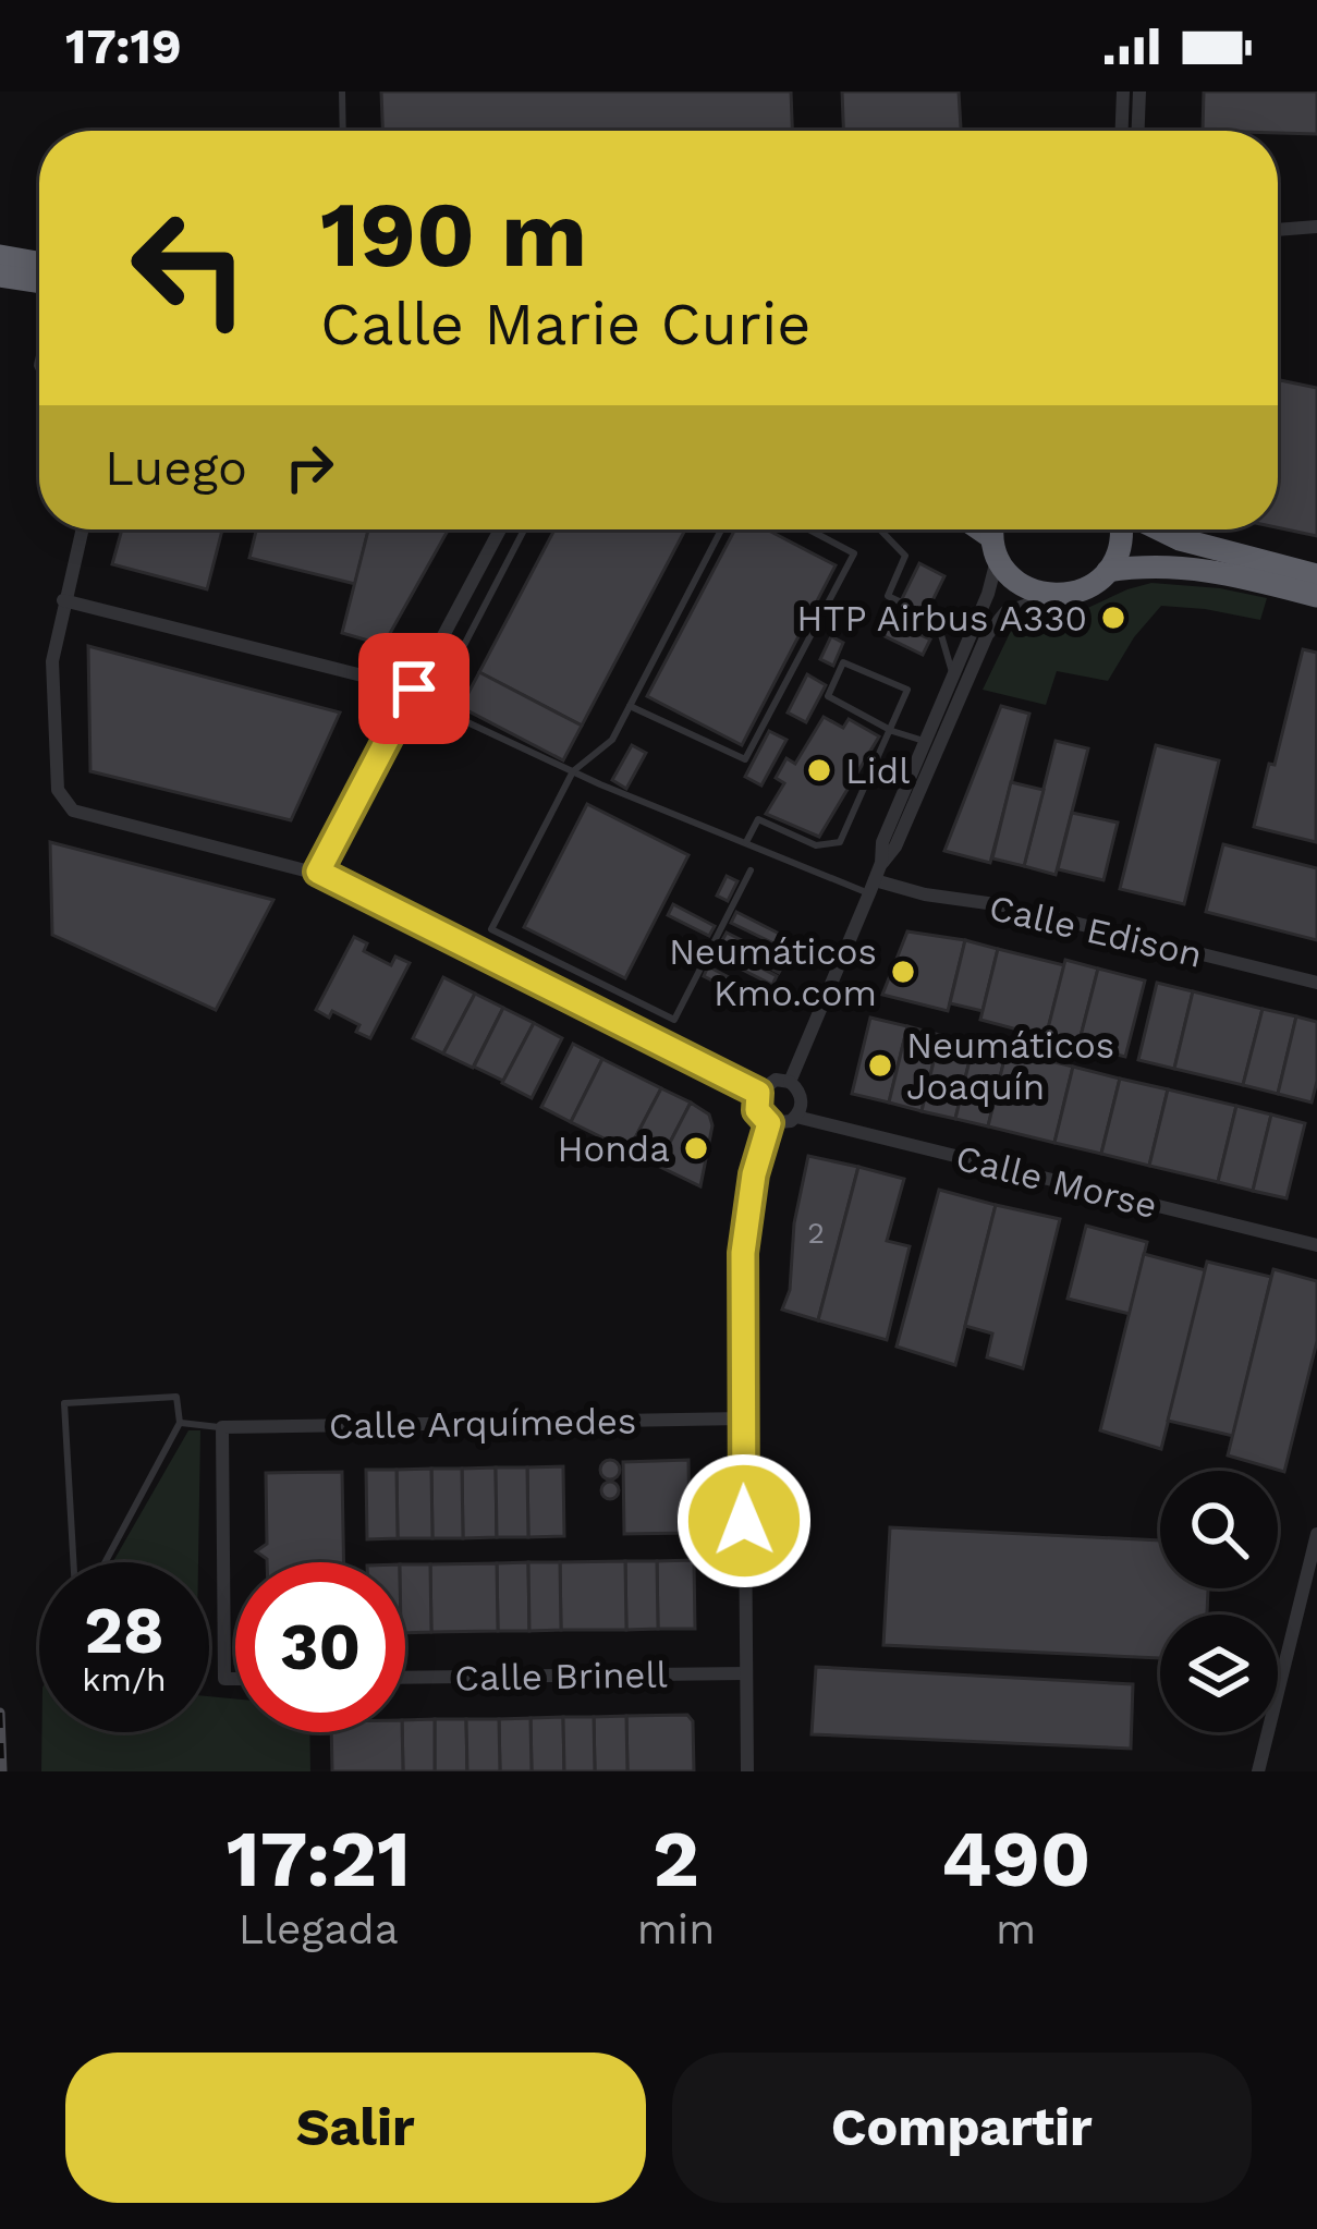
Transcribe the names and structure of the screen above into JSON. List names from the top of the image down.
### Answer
{
  "streets": {
    "street": [
      "Calle Edison",
      "Calle Morse",
      "Calle Arquímedes",
      "Calle Brinell"
    ]
  },
  "places": [
    "HTP Airbus A330",
    "Lidl",
    "Neumáticos Kmo.com",
    "Neumáticos Joaquín",
    "Honda"
  ],
  "house_numbers": ["2"],
  "page": {
    "status": "17:19",
    "turn": ["190 m", "Calle Marie Curie"],
    "then": "Luego",
    "speed": "28 km/h",
    "limit": "30",
    "eta": [
      "17:21",
      "Llegada",
      "2",
      "min",
      "490",
      "m"
    ],
    "buttons": ["Salir", "Compartir"]
  }
}
